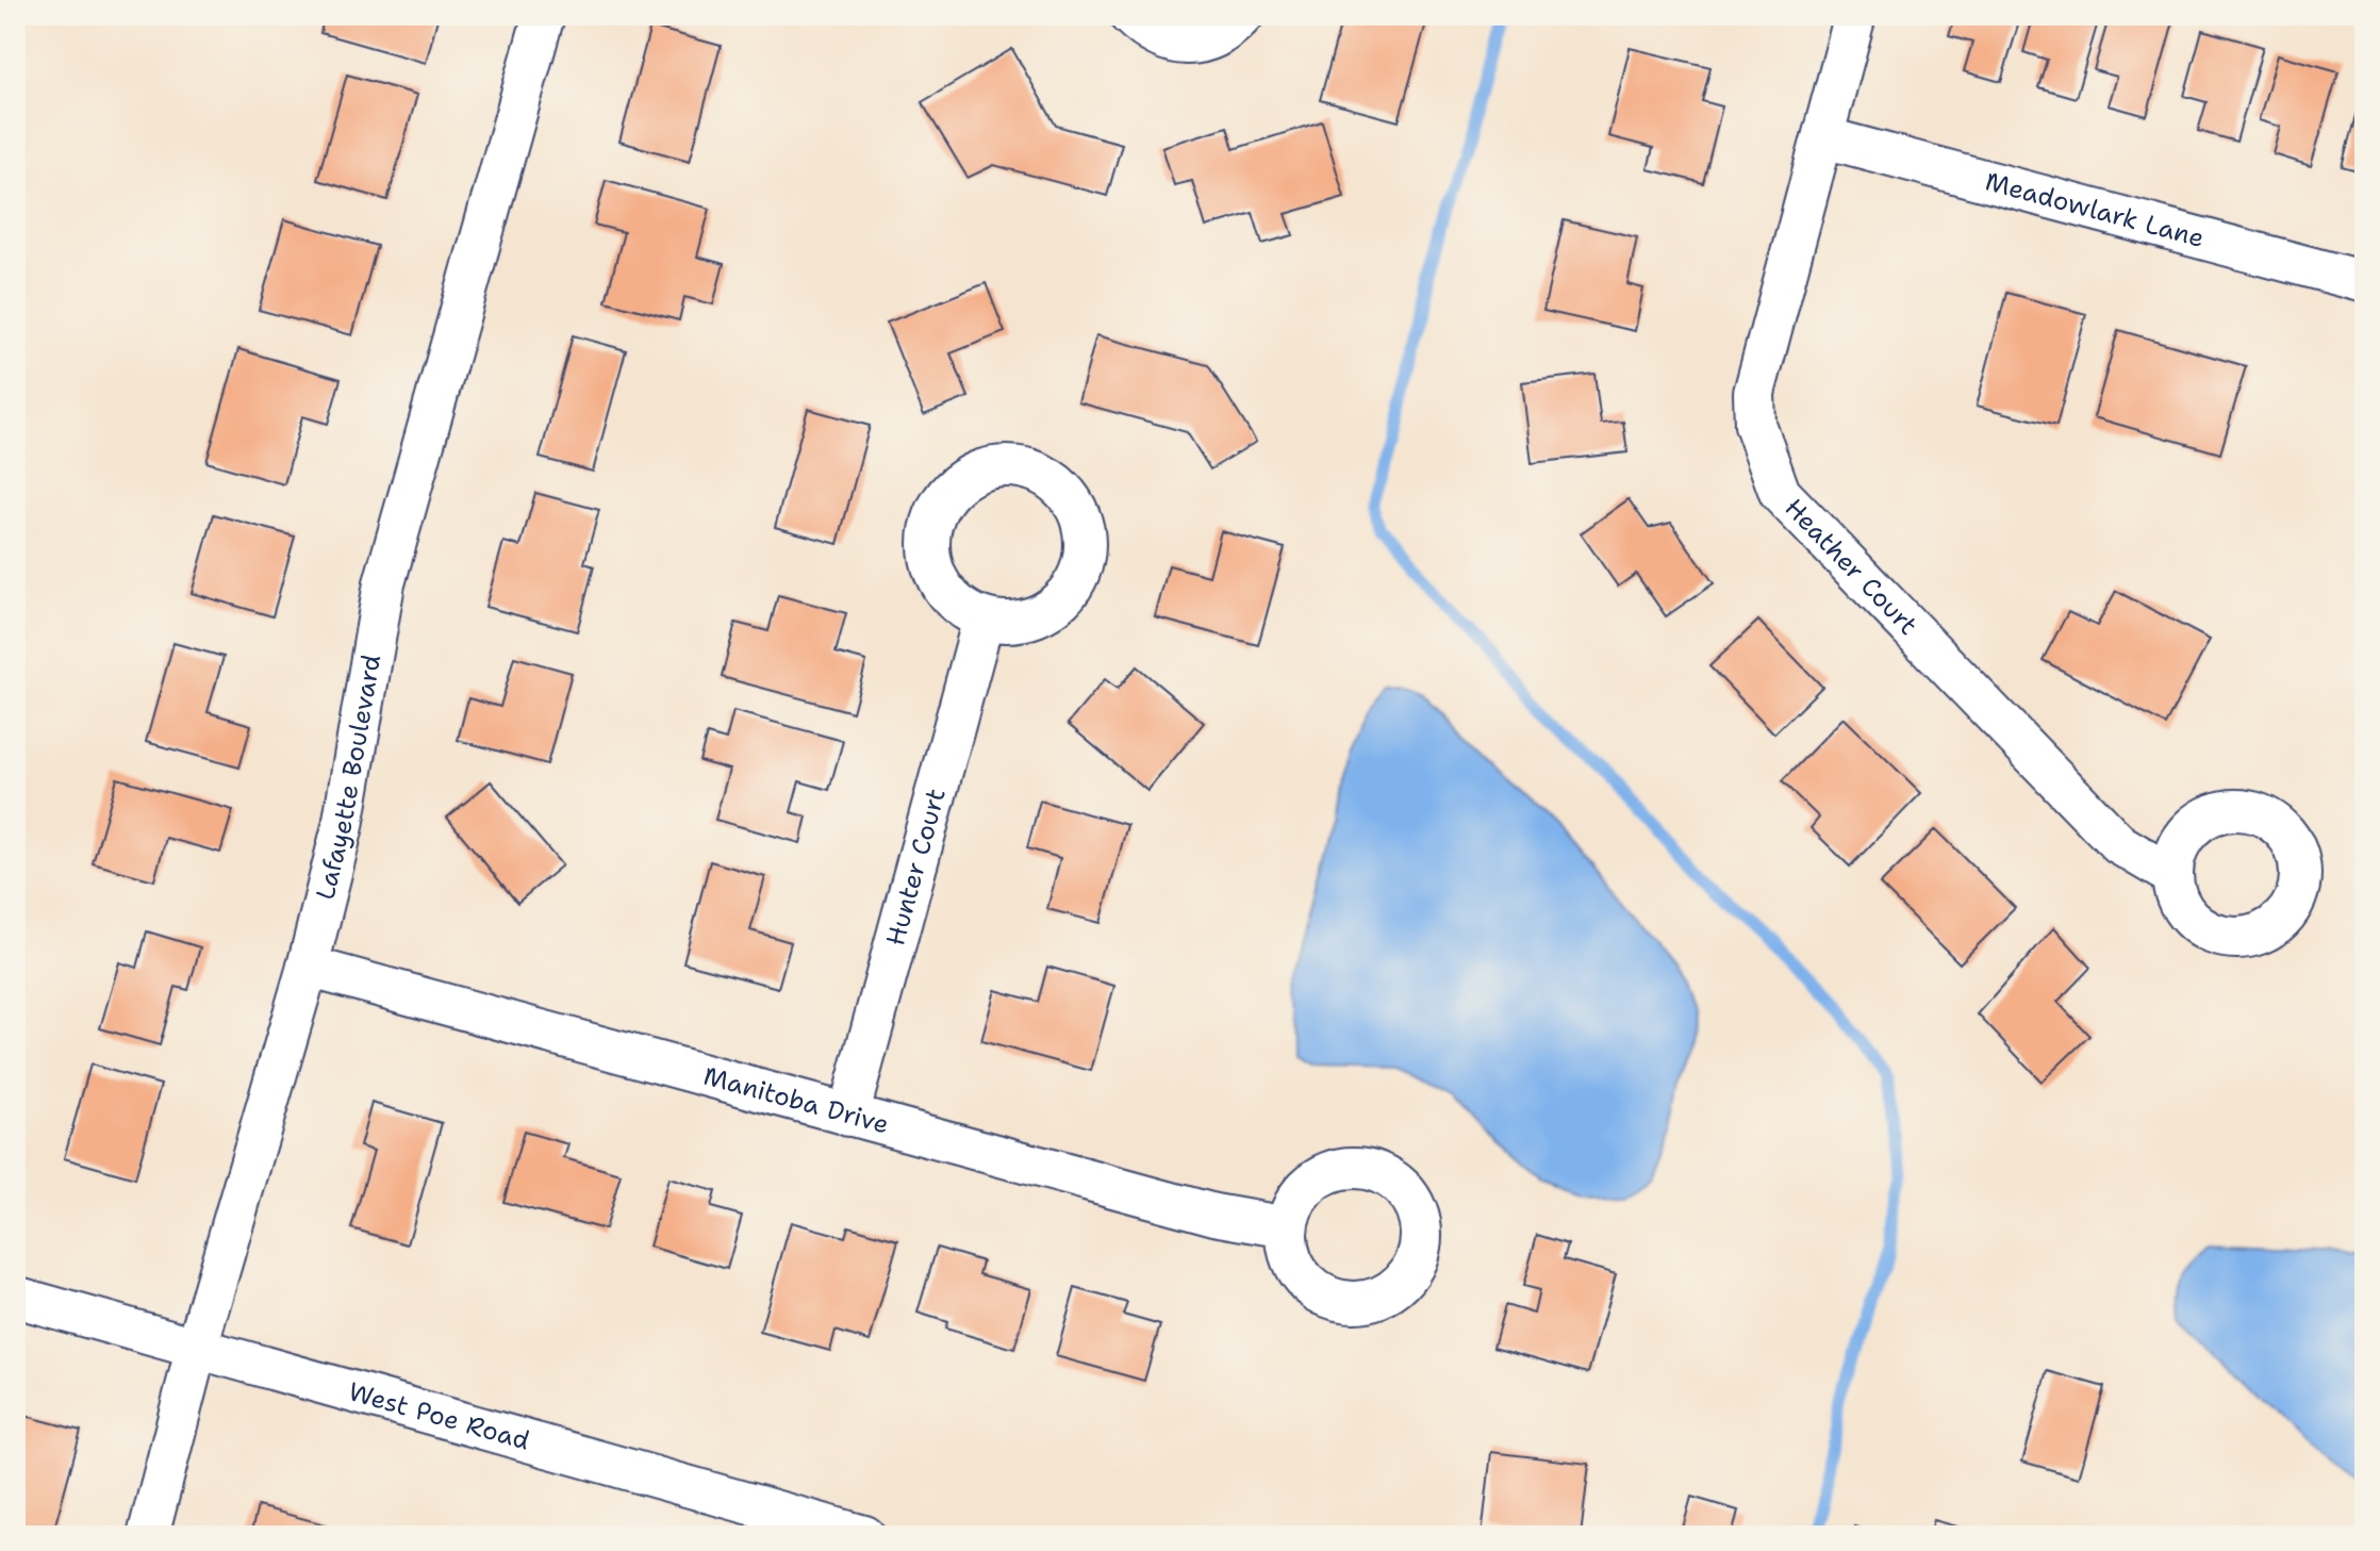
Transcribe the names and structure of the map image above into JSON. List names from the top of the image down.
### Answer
{
  "streets": {
    "street": [
      "Meadowlark Lane",
      "Heather Court",
      "Lafayette Boulevard",
      "Hunter Court",
      "Manitoba Drive",
      "West Poe Road"
    ]
  },
  "crossings": [
    ["Meadowlark Lane", "Heather Court"],
    ["Lafayette Boulevard", "Manitoba Drive"],
    ["Lafayette Boulevard", "West Poe Road"],
    ["Hunter Court", "Manitoba Drive"]
  ]
}
